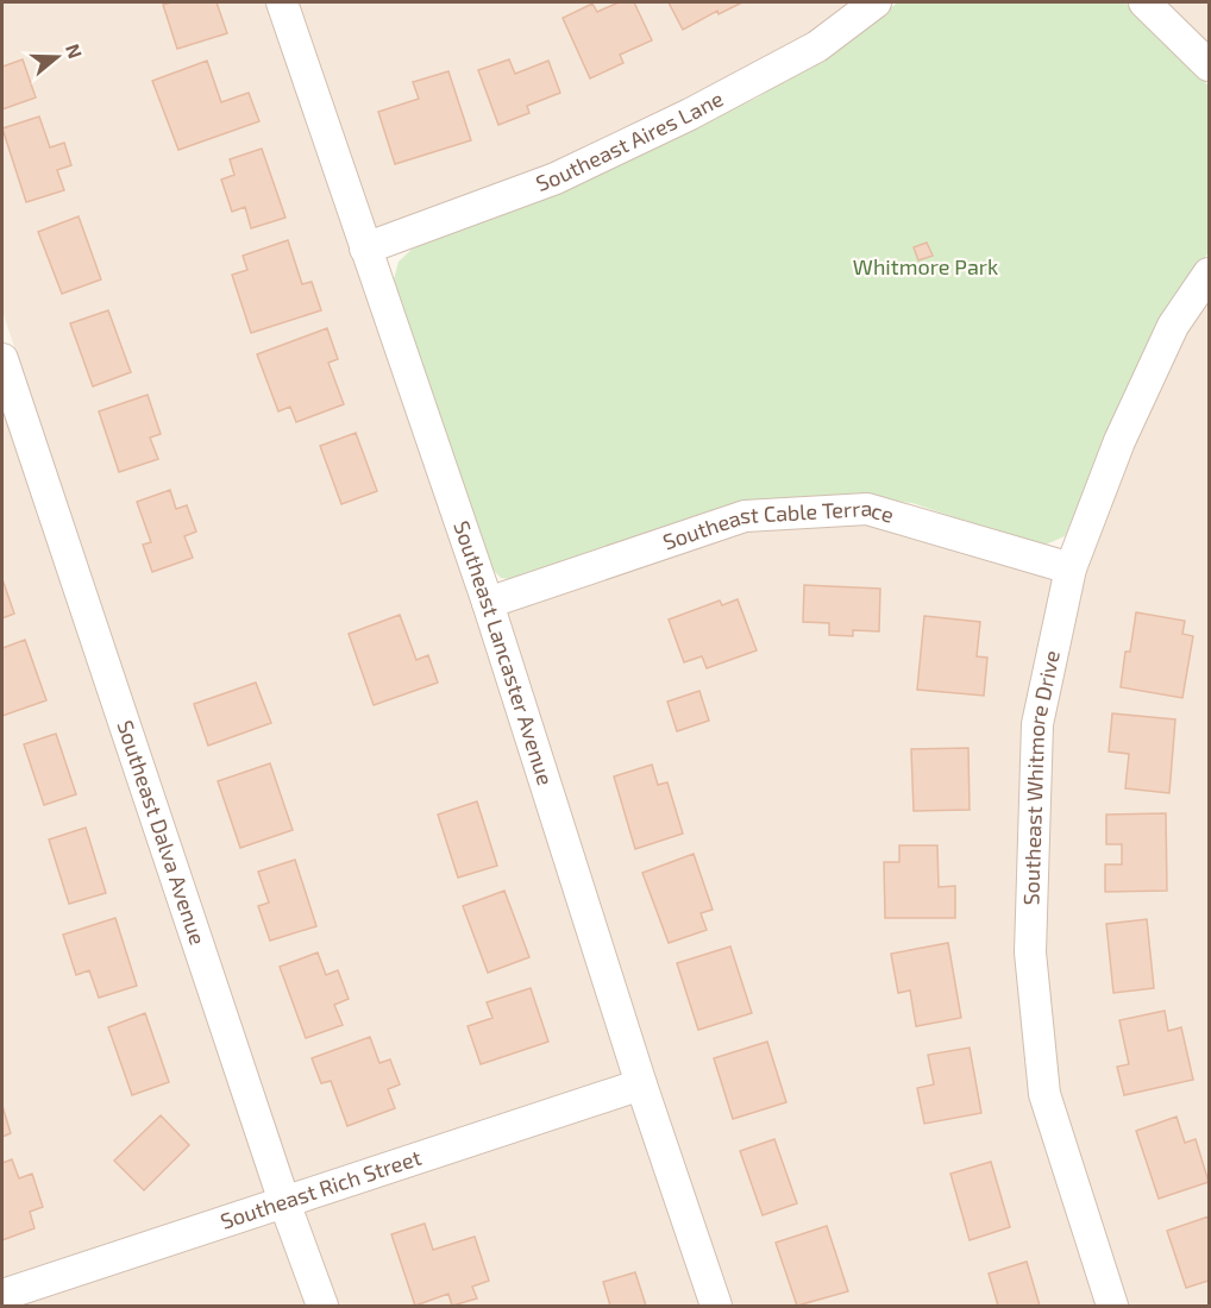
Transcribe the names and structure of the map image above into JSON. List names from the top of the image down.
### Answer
{
  "streets": {
    "street": [
      "Southeast Aires Lane",
      "Southeast Cable Terrace",
      "Southeast Lancaster Avenue",
      "Southeast Whitmore Drive",
      "Southeast Dalva Avenue",
      "Southeast Rich Street"
    ]
  },
  "crossings": [
    ["Southeast Aires Lane", "Southeast Lancaster Avenue"],
    ["Southeast Cable Terrace", "Southeast Lancaster Avenue"],
    ["Southeast Cable Terrace", "Southeast Whitmore Drive"],
    ["Southeast Lancaster Avenue", "Southeast Rich Street"],
    ["Southeast Dalva Avenue", "Southeast Rich Street"]
  ],
  "parks": ["Whitmore Park"],
  "north": "right"
}
